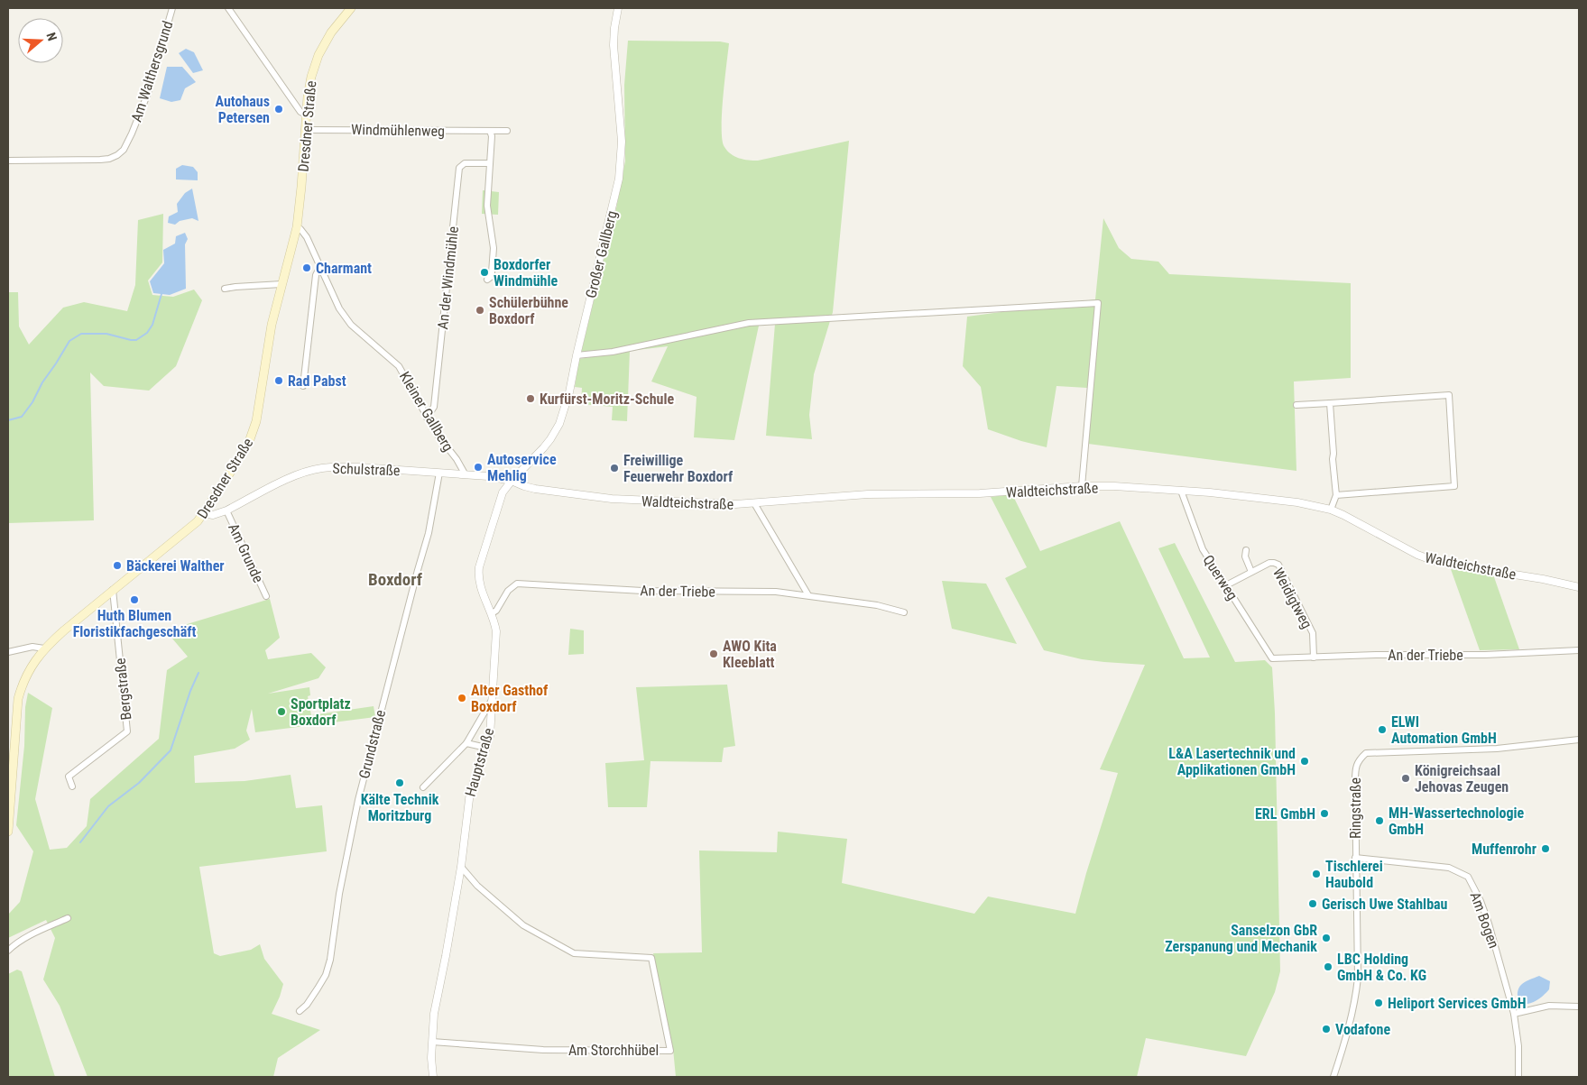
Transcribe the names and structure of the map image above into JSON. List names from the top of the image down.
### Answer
{
  "streets": {
    "main road": ["Dresdner Straße"],
    "street": [
      "Am Walthersgrund",
      "Windmühlenweg",
      "Großer Gallberg",
      "An der Windmühle",
      "Kleiner Gallberg",
      "Schulstraße",
      "Waldteichstraße",
      "Am Grunde",
      "Querweg",
      "An der Triebe",
      "Weidigtweg",
      "Bergstraße",
      "Grundstraße",
      "Hauptstraße",
      "Ringstraße",
      "Am Bogen",
      "Am Storchhübel"
    ]
  },
  "crossings": [
    ["Dresdner Straße", "Windmühlenweg"],
    ["Dresdner Straße", "Kleiner Gallberg"],
    ["Dresdner Straße", "Schulstraße"],
    ["Dresdner Straße", "Bergstraße"],
    ["Großer Gallberg", "Schulstraße"],
    ["Großer Gallberg", "Waldteichstraße"],
    ["Großer Gallberg", "Hauptstraße"],
    ["An der Windmühle", "Kleiner Gallberg"],
    ["Kleiner Gallberg", "Schulstraße"],
    ["Schulstraße", "Waldteichstraße"],
    ["Schulstraße", "Am Grunde"],
    ["Schulstraße", "Grundstraße"],
    ["Schulstraße", "Hauptstraße"],
    ["Waldteichstraße", "Querweg"],
    ["Waldteichstraße", "Hauptstraße"],
    ["Querweg", "An der Triebe"],
    ["Querweg", "Weidigtweg"],
    ["An der Triebe", "Weidigtweg"],
    ["An der Triebe", "Hauptstraße"],
    ["Hauptstraße", "Am Storchhübel"],
    ["Ringstraße", "Am Bogen"]
  ],
  "districts": ["Boxdorf"],
  "places": [
    "Autohaus Petersen",
    "Charmant",
    "Boxdorfer Windmühle",
    "Schülerbühne Boxdorf",
    "Rad Pabst",
    "Kurfürst-Moritz-Schule",
    "Autoservice Mehlig",
    "Freiwillige Feuerwehr Boxdorf",
    "Bäckerei Walther",
    "Huth Blumen Floristikfachgeschäft",
    "AWO Kita Kleeblatt",
    "Alter Gasthof Boxdorf",
    "Sportplatz Boxdorf",
    "ELWI Automation GmbH",
    "L&A Lasertechnik und Applikationen GmbH",
    "Königreichsaal Jehovas Zeugen",
    "Kälte Technik Moritzburg",
    "ERL GmbH",
    "MH-Wassertechnologie GmbH",
    "Muffenrohr",
    "Tischlerei Haubold",
    "Gerisch Uwe Stahlbau",
    "Sanselzon GbR Zerspanung und Mechanik",
    "LBC Holding GmbH & Co. KG",
    "Heliport Services GmbH",
    "Vodafone"
  ],
  "north": "right"
}
